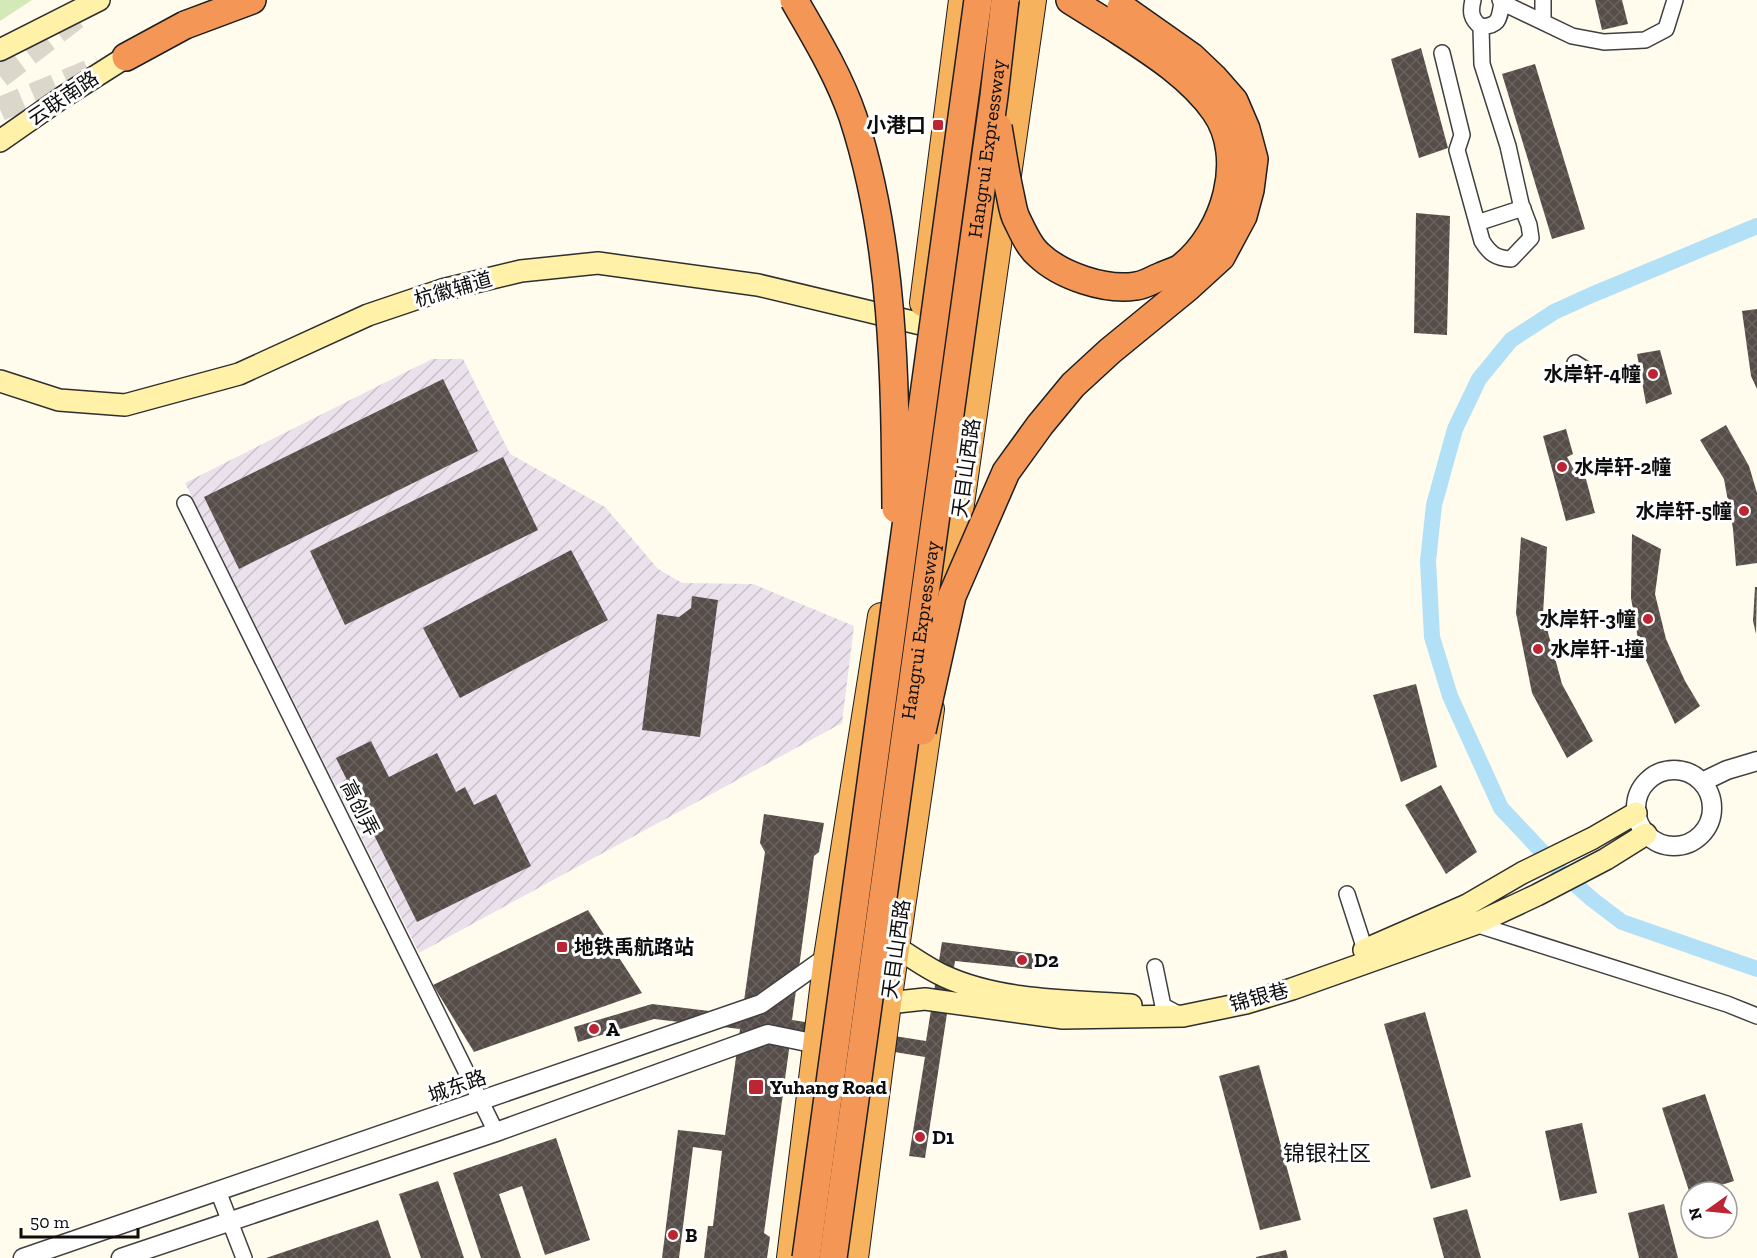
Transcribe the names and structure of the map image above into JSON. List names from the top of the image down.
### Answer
{
  "streets": {
    "highway": ["Hangrui Expressway", "天目山西路"],
    "main road": ["云联南路", "杭徽辅道", "锦银巷"],
    "street": ["高创弄", "城东路"]
  },
  "crossings": [
    ["Hangrui Expressway", "天目山西路"],
    ["Hangrui Expressway", "锦银巷"],
    ["Hangrui Expressway", "城东路"],
    ["天目山西路", "锦银巷"],
    ["天目山西路", "城东路"],
    ["高创弄", "城东路"],
    ["锦银巷", "城东路"]
  ],
  "districts": ["锦银社区"],
  "places": {
    "transit": ["小港口", "地铁禹航路站", "Yuhang Road"],
    "other": [
      "水岸轩-4幢",
      "水岸轩-2幢",
      "水岸轩-5幢",
      "水岸轩-3幢",
      "水岸轩-1撞",
      "D2",
      "A",
      "D1",
      "B"
    ]
  },
  "scale_bar": "50 m",
  "north": "left"
}
